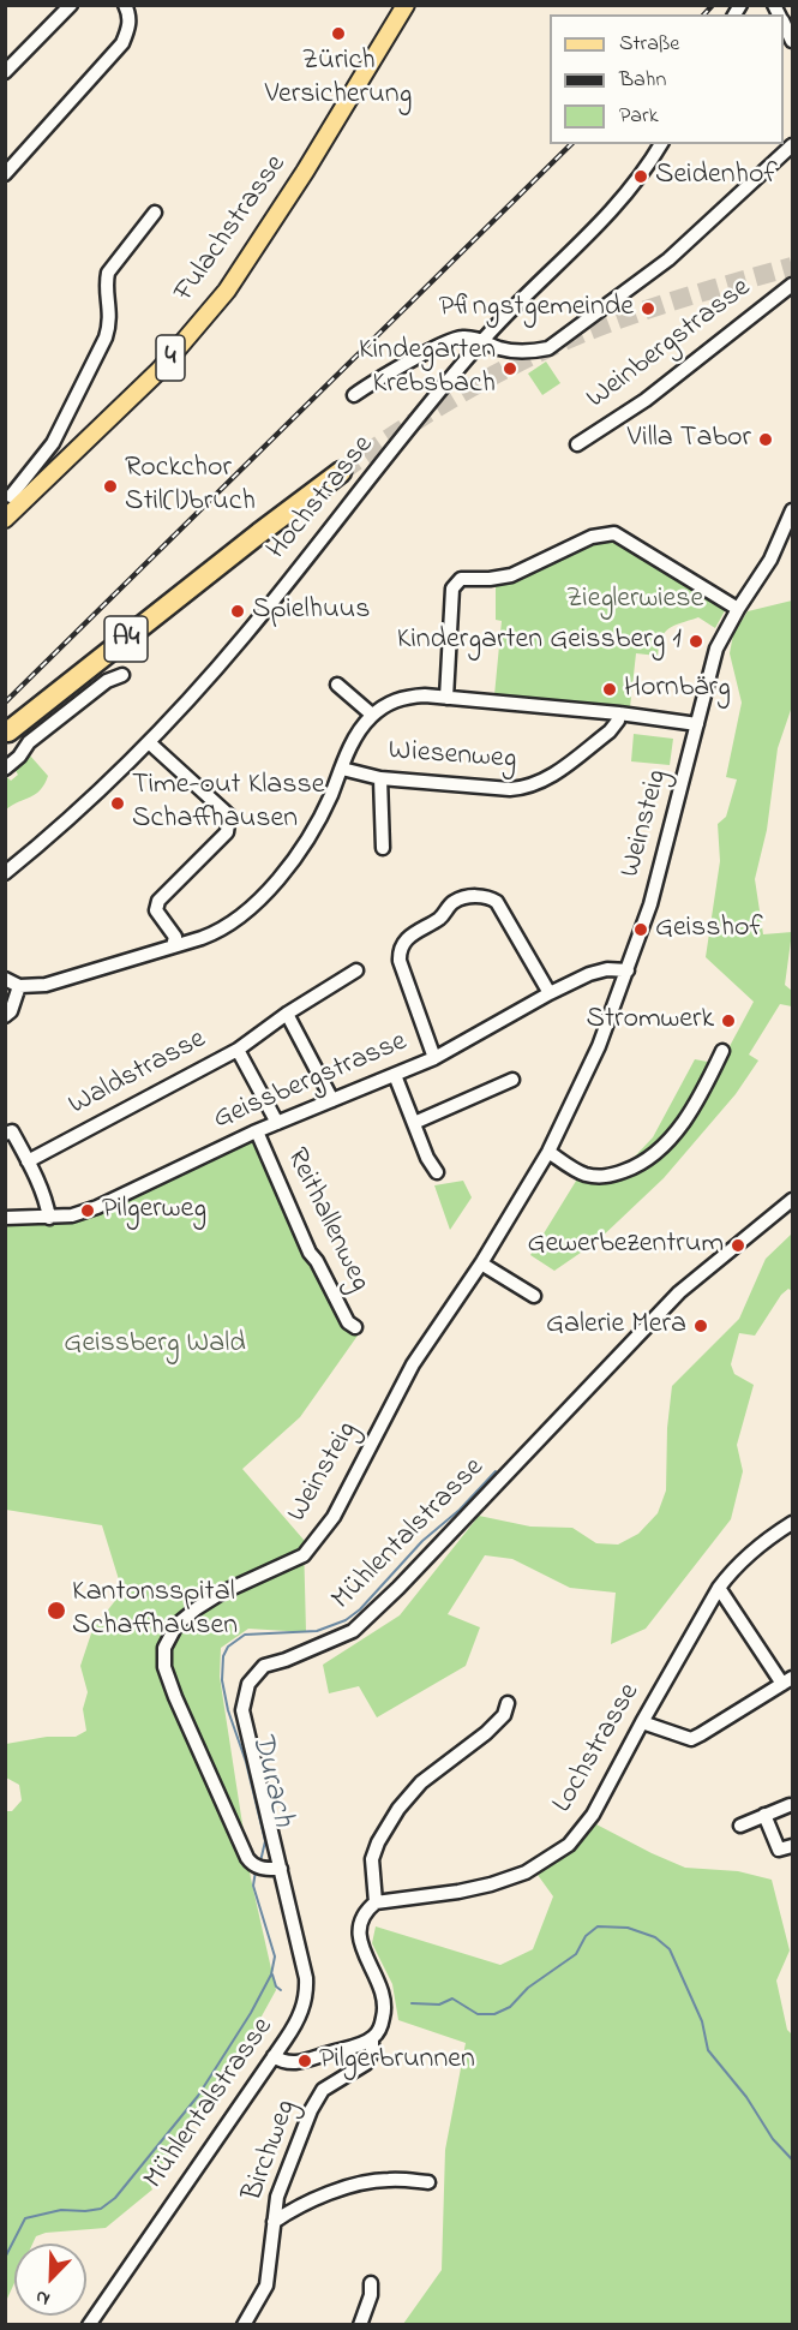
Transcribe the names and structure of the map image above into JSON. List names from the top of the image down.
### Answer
{
  "streets": {
    "highway": ["A4"],
    "main road": ["Fulachstrasse", "4"],
    "street": [
      "Weinbergstrasse",
      "Hochstrasse",
      "Wiesenweg",
      "Weinsteig",
      "Waldstrasse",
      "Geissbergstrasse",
      "Reithallenweg",
      "Mühlentalstrasse",
      "Lochstrasse",
      "Birchweg"
    ]
  },
  "crossings": [
    ["Weinsteig", "Geissbergstrasse"],
    ["Weinsteig", "Mühlentalstrasse"],
    ["Waldstrasse", "Geissbergstrasse"],
    ["Geissbergstrasse", "Reithallenweg"]
  ],
  "water": ["Durach"],
  "parks": ["Zieglerwiese", "Geissberg Wald"],
  "places": [
    "Zürich Versicherung",
    "Seidenhof",
    "Pfingstgemeinde",
    "Kindegarten Krebsbach",
    "Villa Tabor",
    "Rockchor Stil(l)bruch",
    "Spielhuus",
    "Kindergarten Geissberg 1",
    "Hornbärg",
    "Time-out Klasse Schaffhausen",
    "Geisshof",
    "Stromwerk",
    "Pilgerweg",
    "Gewerbezentrum",
    "Galerie Mera",
    "Kantonsspital Schaffhausen",
    "Pilgerbrunnen"
  ],
  "legend": ["Straße", "Bahn", "Park"],
  "north": "bottom left"
}
